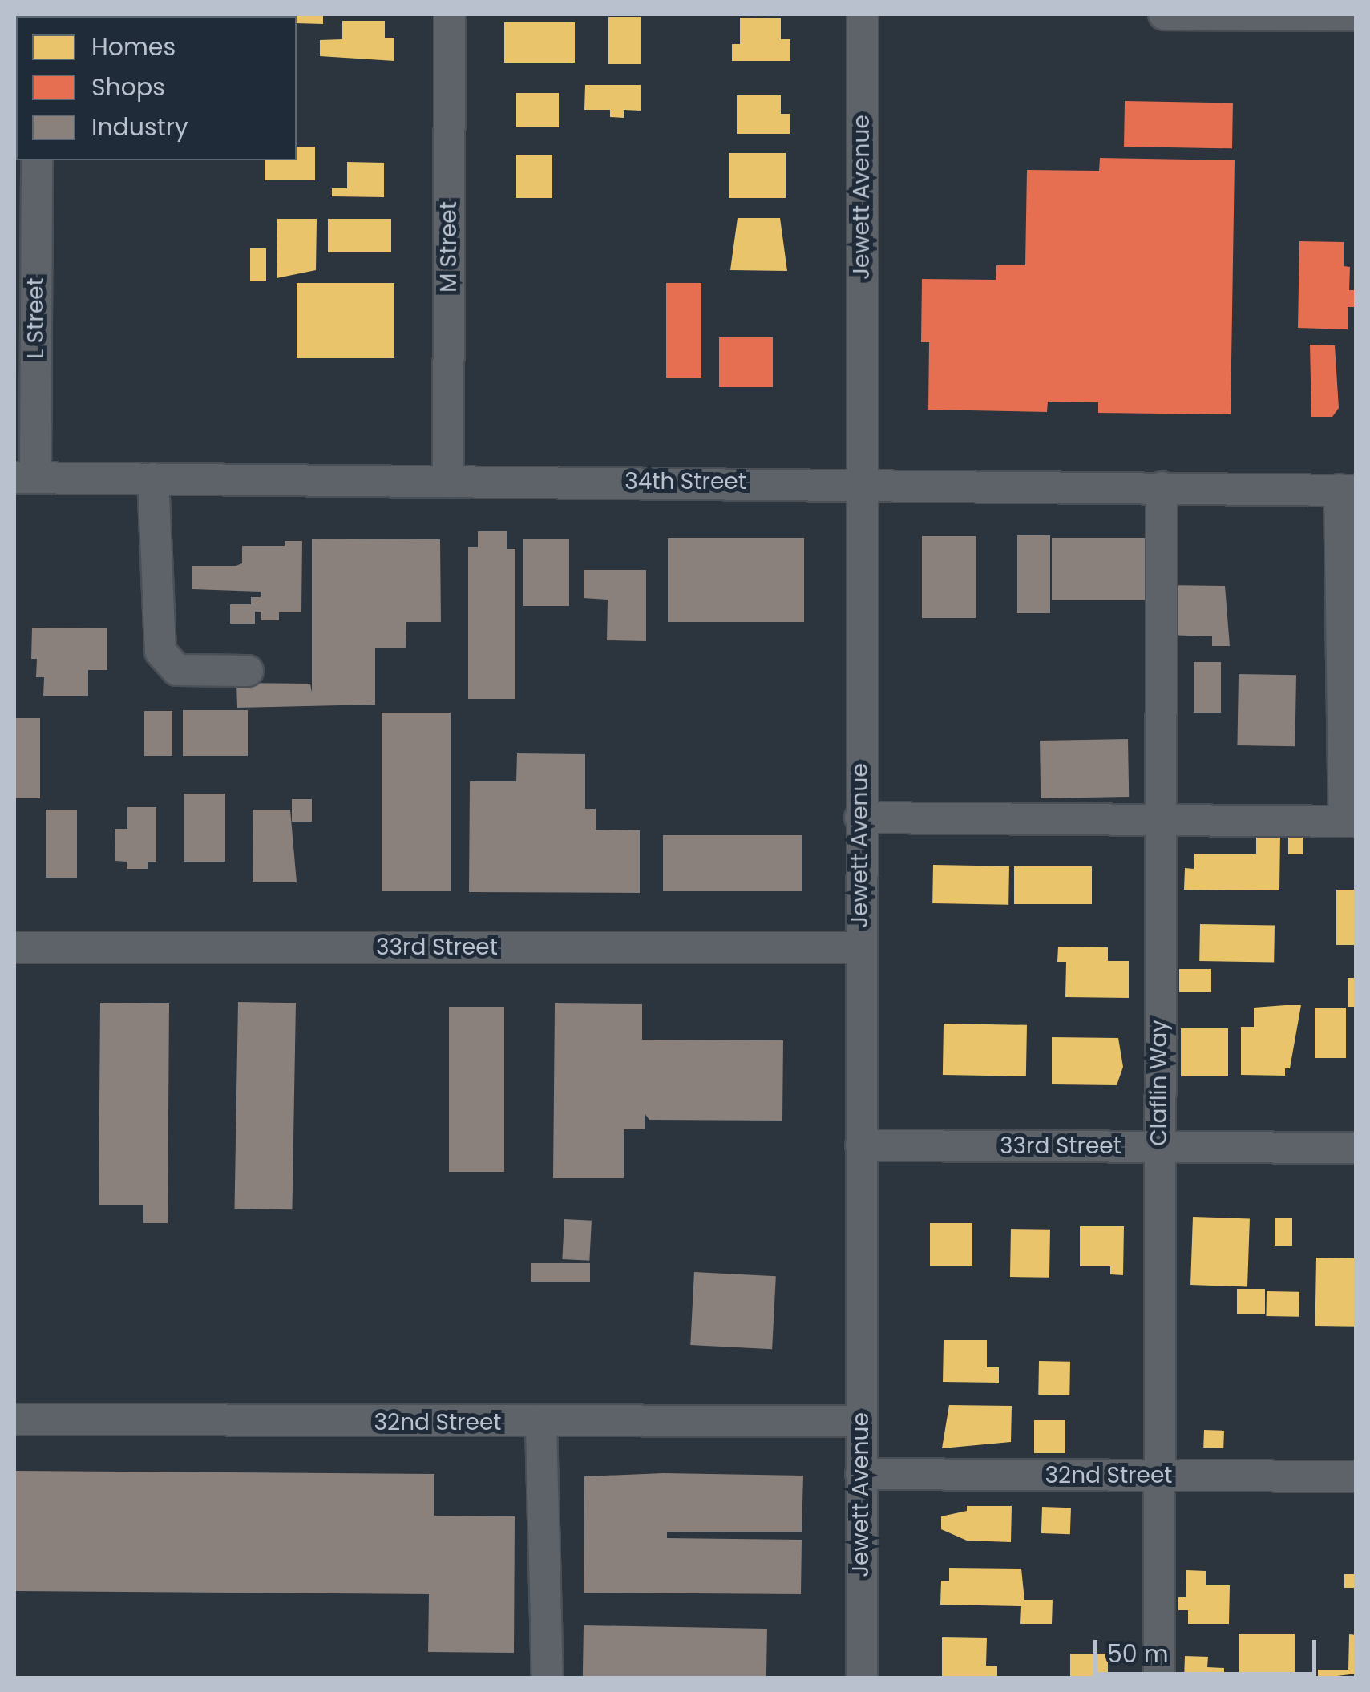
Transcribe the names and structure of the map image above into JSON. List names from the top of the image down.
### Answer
{
  "streets": {
    "street": [
      "Jewett Avenue",
      "M Street",
      "L Street",
      "34th Street",
      "33rd Street",
      "Claflin Way",
      "32nd Street"
    ]
  },
  "crossings": [
    ["Jewett Avenue", "34th Street"],
    ["Jewett Avenue", "33rd Street"],
    ["Jewett Avenue", "32nd Street"],
    ["M Street", "34th Street"],
    ["L Street", "34th Street"],
    ["34th Street", "Claflin Way"],
    ["33rd Street", "Claflin Way"],
    ["Claflin Way", "32nd Street"]
  ],
  "legend": ["Homes", "Shops", "Industry"],
  "scale_bar": "50 m"
}
